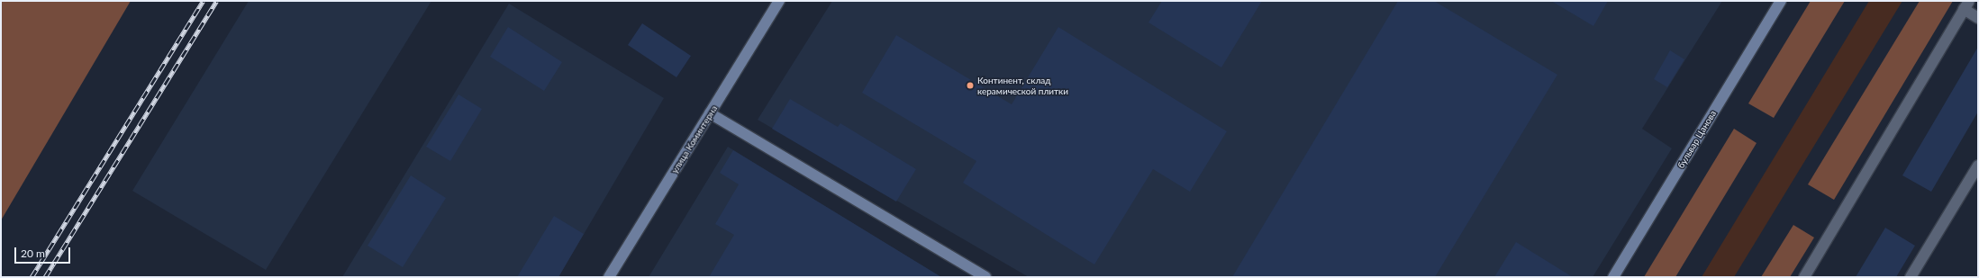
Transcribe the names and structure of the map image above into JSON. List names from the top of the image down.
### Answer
{
  "streets": {
    "street": ["улица Коминтерна", "бульвар Цанова"]
  },
  "places": ["Континент, склад керамической плитки"],
  "scale_bar": "20 m"
}
